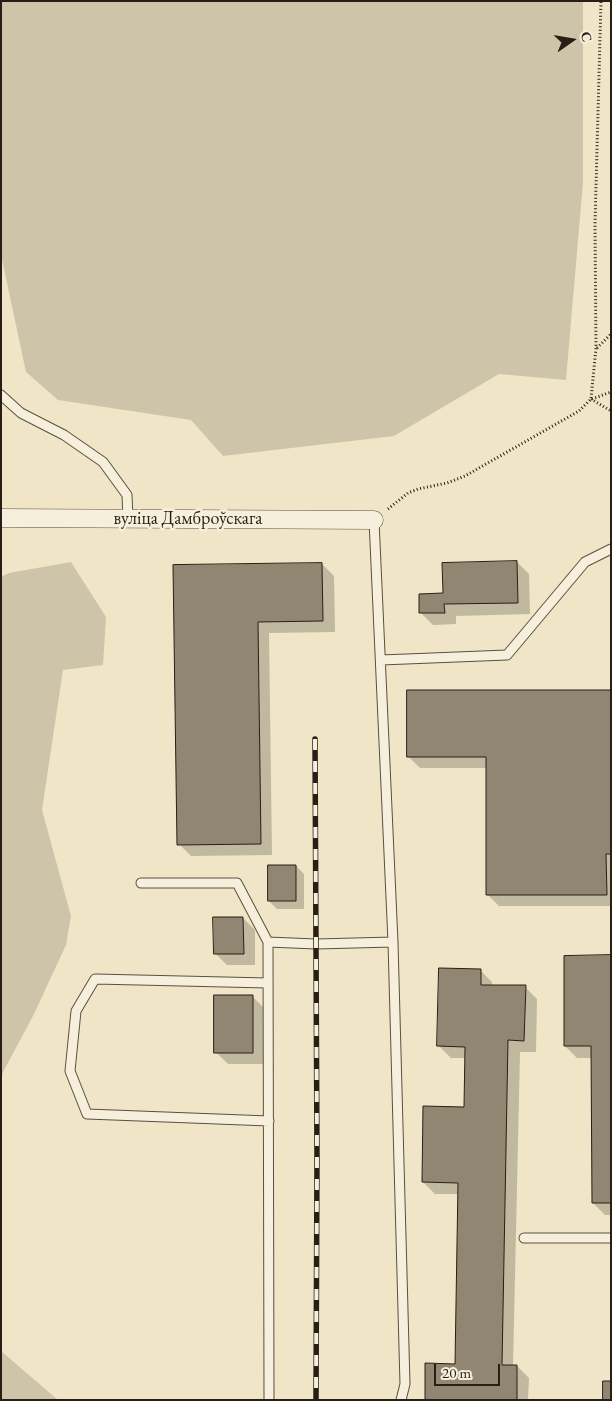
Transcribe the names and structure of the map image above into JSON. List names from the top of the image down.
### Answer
{
  "streets": {
    "street": ["вуліца Дамброўскага"]
  },
  "scale_bar": "20 m",
  "north": "right"
}
